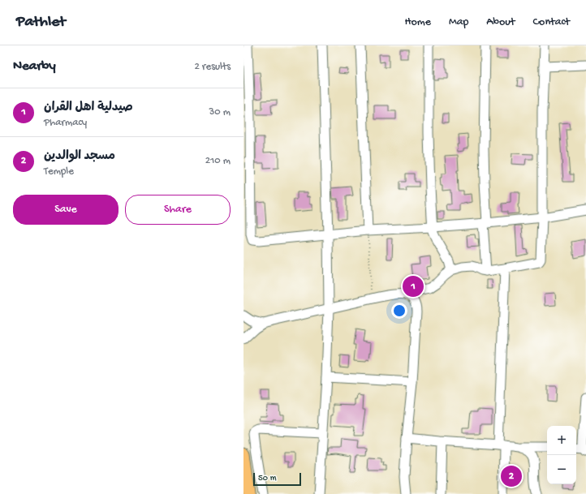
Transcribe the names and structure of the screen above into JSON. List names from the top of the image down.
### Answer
{
  "scale_bar": "50 m",
  "page": {
    "header": "Pathlet",
    "nav": [
      "Home",
      "Map",
      "About",
      "Contact"
    ],
    "heading": ["Nearby", "2 results"],
    "list": [
      {
        "mark": "1",
        "name": "صيدلية اهل القران",
        "note": "Pharmacy",
        "value": "30 m"
      },
      {
        "mark": "2",
        "name": "مسجد الوالدين",
        "note": "Temple",
        "value": "210 m"
      }
    ],
    "buttons": ["Save", "Share"],
    "pins": ["1", "2"],
    "map_buttons": ["+", "−"],
    "scale": "50 m"
  }
}
